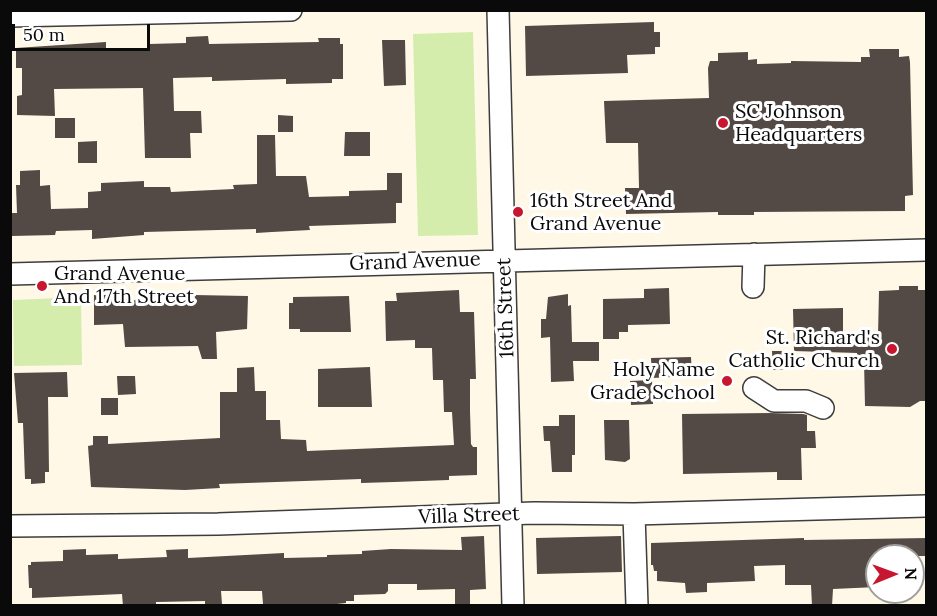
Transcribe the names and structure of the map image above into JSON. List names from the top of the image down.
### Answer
{
  "streets": {
    "street": ["Grand Avenue", "16th Street", "Villa Street"]
  },
  "crossings": [
    ["Grand Avenue", "16th Street"],
    ["16th Street", "Villa Street"]
  ],
  "places": [
    "SC Johnson Headquarters",
    "16th Street And Grand Avenue",
    "Grand Avenue And 17th Street",
    "St. Richard's Catholic Church",
    "Holy Name Grade School"
  ],
  "scale_bar": "50 m",
  "north": "right"
}
